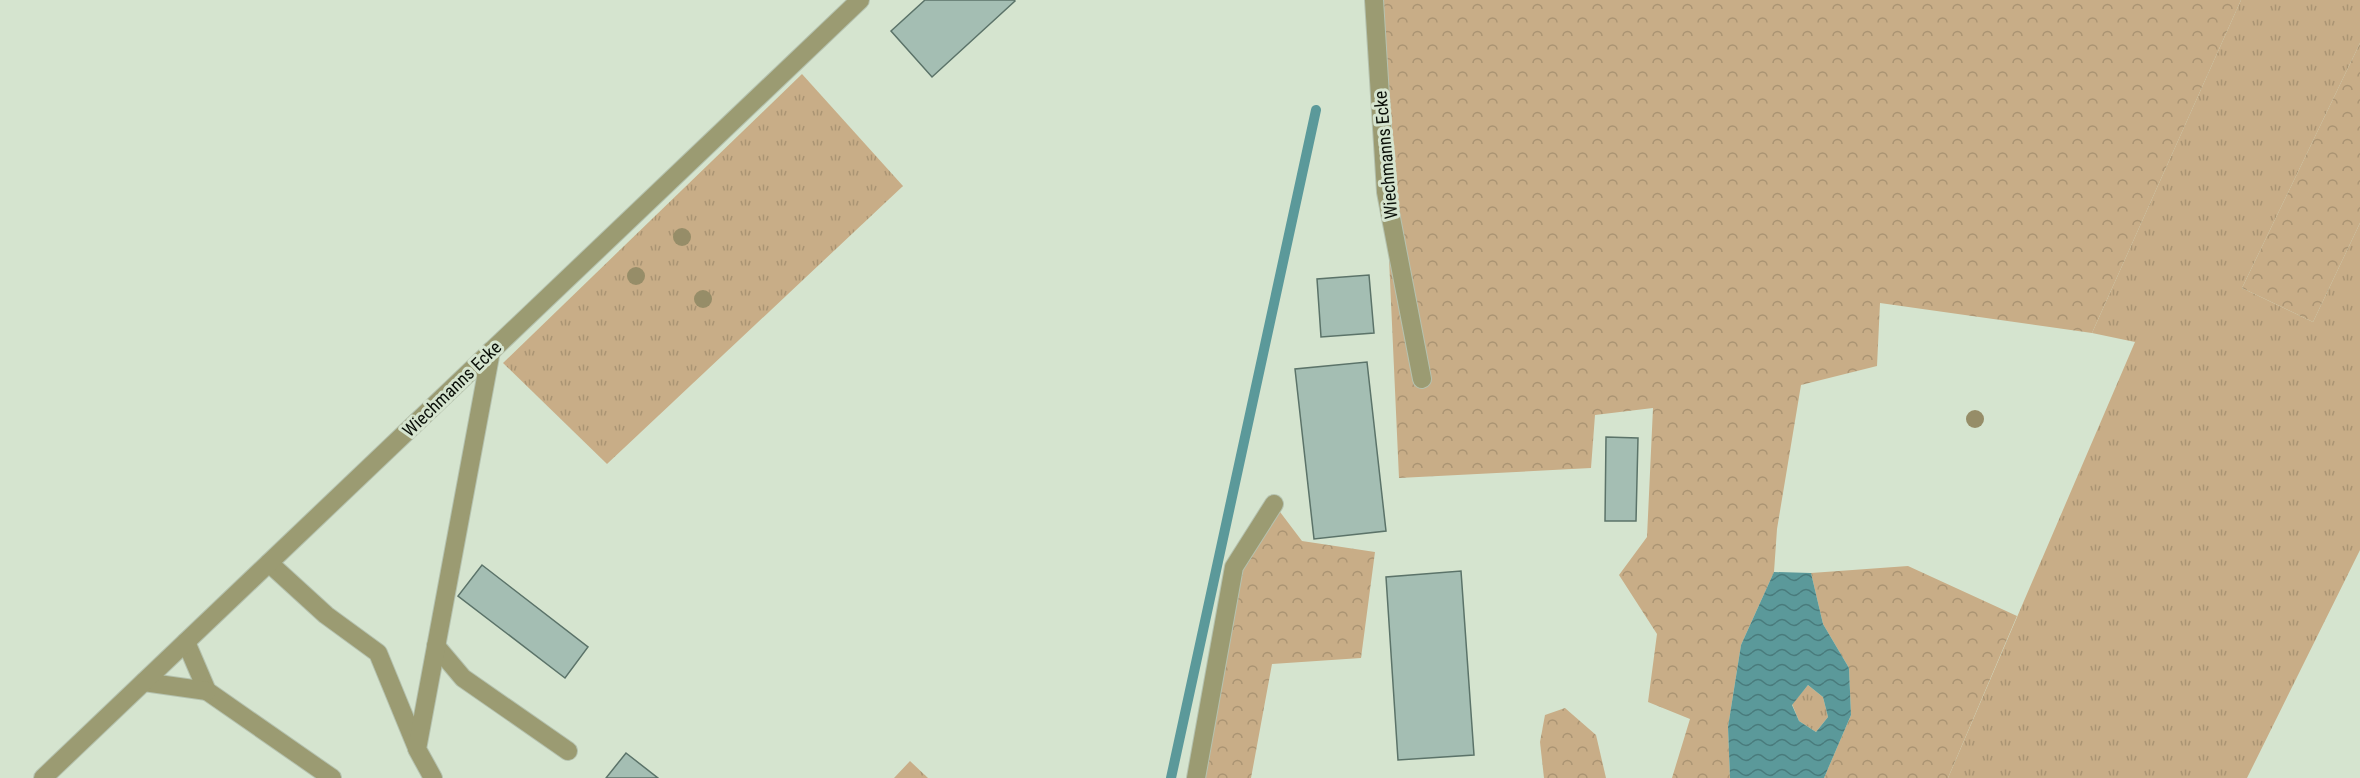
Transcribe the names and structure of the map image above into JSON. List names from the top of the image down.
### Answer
{
  "streets": {
    "street": ["Wiechmanns Ecke"]
  }
}
